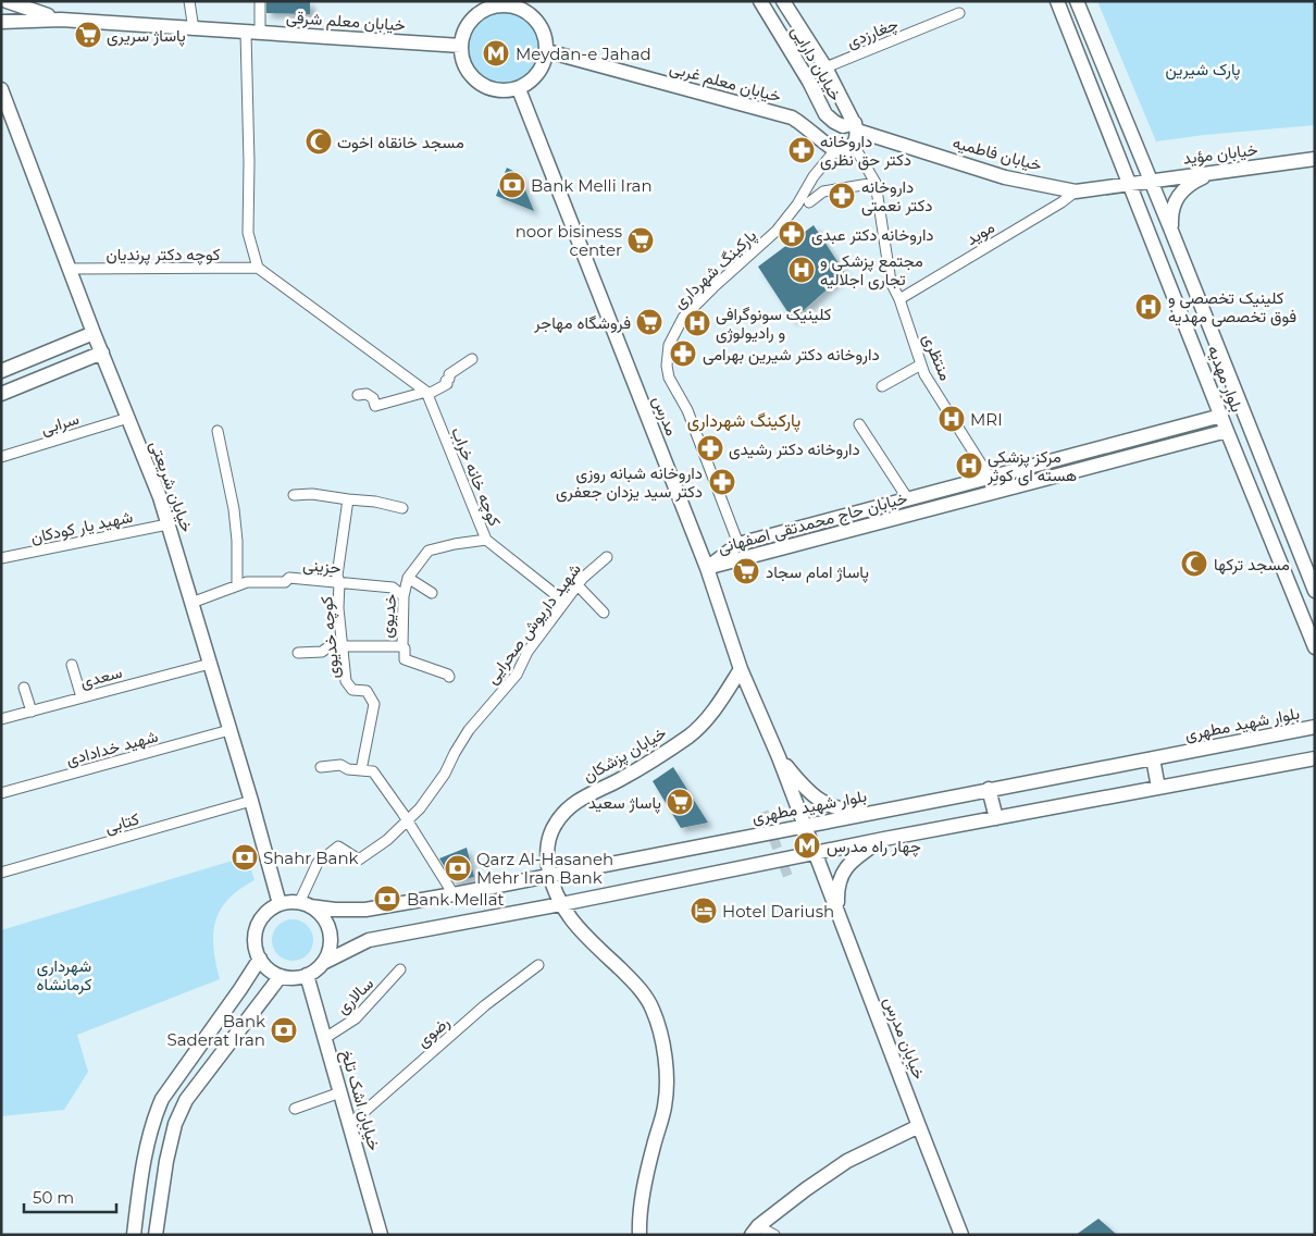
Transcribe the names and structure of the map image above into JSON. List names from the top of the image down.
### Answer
{
  "streets": {
    "main road": [
      "خیابان معلم شرقی",
      "خیابان دارایی",
      "خیابان معلم غربی",
      "خیابان فاطمیه",
      "خیابان مؤید",
      "بلوار مهدیه",
      "مدرس",
      "خیابان شریعتی",
      "خیابان حاج محمدتقی اصفهانی",
      "بلوار شهید مطهری",
      "خیابان پزشکان",
      "خیابان مدرس",
      "خیابان اشک تلخ"
    ],
    "street": [
      "چغارزدی",
      "موید",
      "کوچه دکتر پرندیان",
      "پارکینگ شهرداری",
      "منتظری",
      "سرابی",
      "کوچه خانه خراب",
      "شهید یار کودکان",
      "حزینی",
      "خدیوی",
      "شهید داریوش صحرایی",
      "کوچه خدیوی",
      "سعدی",
      "شهید خدادادی",
      "کتابی",
      "سالاری",
      "رضوی"
    ]
  },
  "crossings": [
    ["خیابان معلم شرقی", "خیابان معلم غربی"],
    ["خیابان معلم شرقی", "مدرس"],
    ["چغارزدی", "خیابان دارایی"],
    ["خیابان دارایی", "خیابان فاطمیه"],
    ["خیابان معلم غربی", "پارکینگ شهرداری"],
    ["خیابان معلم غربی", "مدرس"],
    ["خیابان فاطمیه", "خیابان مؤید"],
    ["خیابان فاطمیه", "موید"],
    ["خیابان فاطمیه", "بلوار مهدیه"],
    ["خیابان مؤید", "بلوار مهدیه"],
    ["موید", "منتظری"],
    ["کوچه دکتر پرندیان", "خیابان شریعتی"],
    ["پارکینگ شهرداری", "خیابان حاج محمدتقی اصفهانی"],
    ["منتظری", "خیابان حاج محمدتقی اصفهانی"],
    ["بلوار مهدیه", "خیابان حاج محمدتقی اصفهانی"],
    ["مدرس", "خیابان حاج محمدتقی اصفهانی"],
    ["مدرس", "بلوار شهید مطهری"],
    ["مدرس", "خیابان پزشکان"],
    ["مدرس", "خیابان مدرس"],
    ["سرابی", "خیابان شریعتی"],
    ["کوچه خانه خراب", "خدیوی"],
    ["کوچه خانه خراب", "شهید داریوش صحرایی"],
    ["خیابان شریعتی", "شهید یار کودکان"],
    ["خیابان شریعتی", "حزینی"],
    ["خیابان شریعتی", "شهید داریوش صحرایی"],
    ["خیابان شریعتی", "سعدی"],
    ["خیابان شریعتی", "بلوار شهید مطهری"],
    ["خیابان شریعتی", "شهید خدادادی"],
    ["خیابان شریعتی", "کتابی"],
    ["خیابان شریعتی", "خیابان اشک تلخ"],
    ["حزینی", "خدیوی"],
    ["حزینی", "کوچه خدیوی"],
    ["خدیوی", "کوچه خدیوی"],
    ["شهید داریوش صحرایی", "بلوار شهید مطهری"],
    ["شهید داریوش صحرایی", "خیابان اشک تلخ"],
    ["بلوار شهید مطهری", "خیابان پزشکان"],
    ["بلوار شهید مطهری", "خیابان مدرس"],
    ["بلوار شهید مطهری", "خیابان اشک تلخ"],
    ["سالاری", "خیابان اشک تلخ"],
    ["رضوی", "خیابان اشک تلخ"]
  ],
  "districts": ["پارکینگ شهرداری"],
  "parks": ["پارک شیرین", "شهرداری کرمانشاه"],
  "places": {
    "supermarket": [
      "پاساژ سریری",
      "noor bisiness center",
      "فروشگاه مهاجر",
      "پاساژ امام سجاد",
      "پاساژ سعید"
    ],
    "metro station": ["Meydan-e Jahad", "چهار راه مدرس"],
    "mosque": ["مسجد خانقاه اخوت", "مسجد ترکها"],
    "pharmacy": [
      "داروخانه دکتر حق نظری",
      "داروخانه دکتر نعمتی",
      "داروخانه دکتر عبدی",
      "داروخانه دکتر شیرین بهرامی",
      "داروخانه دکتر رشیدی",
      "داروخانه شبانه روزی دکتر سید یزدان جعفری"
    ],
    "bank": [
      "Bank Melli Iran",
      "Shahr Bank",
      "Qarz Al-Hasaneh Mehr Iran Bank",
      "Bank Mellat",
      "Bank Saderat Iran"
    ],
    "hospital": [
      "مجتمع پزشکی و تجاری اجلالیه",
      "کلینیک تخصصی و فوق تخصصی مهدیه",
      "کلینیک سونوگرافی و رادیولوژی",
      "MRI",
      "مرکز پزشکی هسته ای کوثر"
    ],
    "hotel": ["Hotel Dariush"]
  },
  "scale_bar": "50 m"
}
